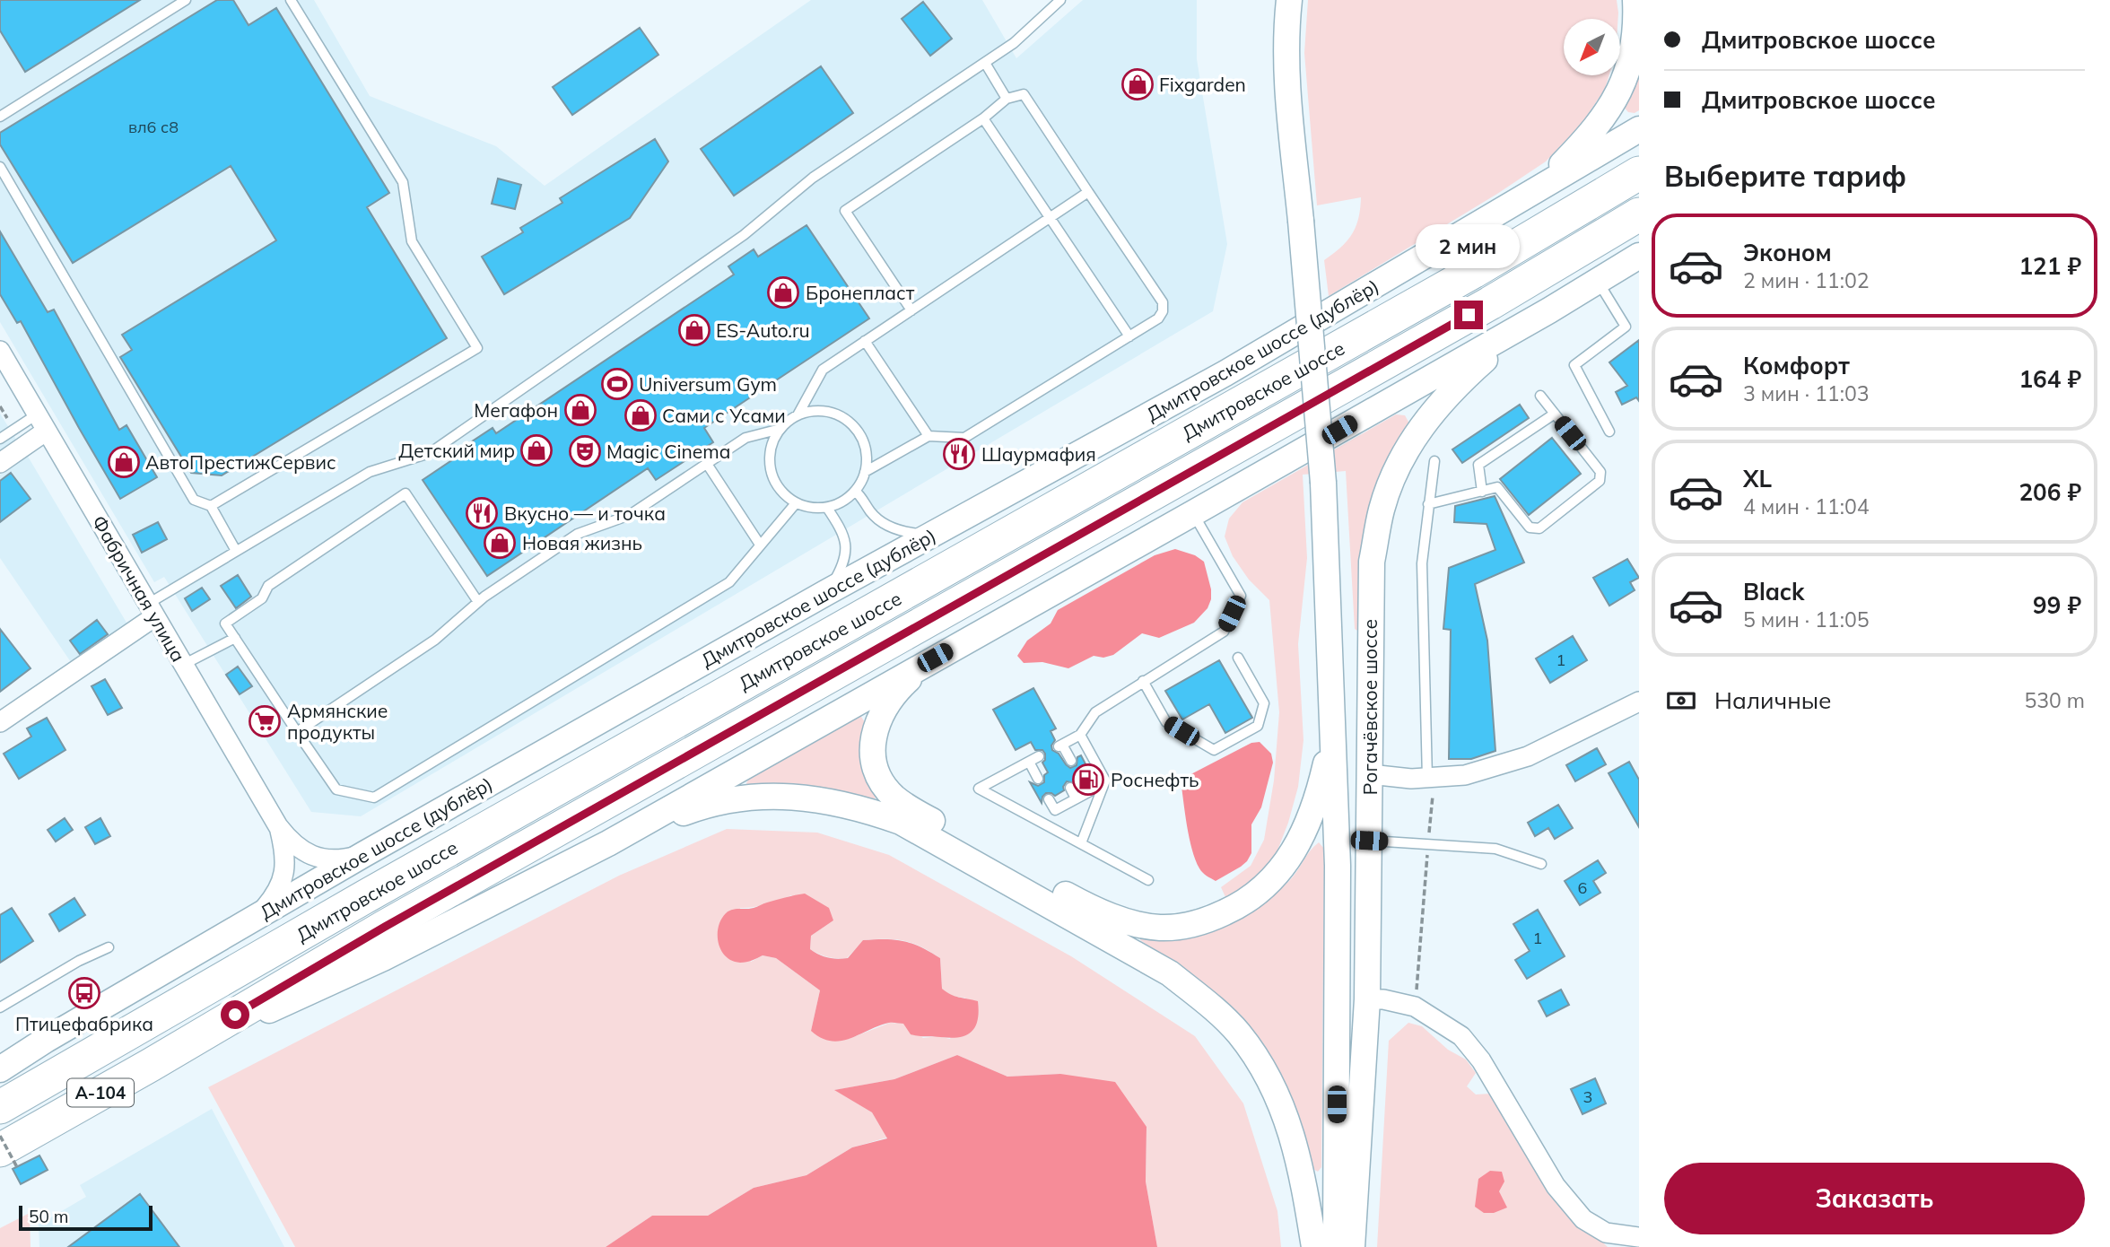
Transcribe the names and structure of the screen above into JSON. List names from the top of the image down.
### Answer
{
  "streets": {
    "highway": ["Дмитровское шоссе", "А-104"],
    "main road": ["Дмитровское шоссе (дублёр)", "Рогачёвское шоссе"],
    "street": ["Фабричная улица"]
  },
  "crossings": [
    ["Дмитровское шоссе (дублёр)", "Фабричная улица"]
  ],
  "places": {
    "shop": [
      "Fixgarden",
      "Бронепласт",
      "ES-Auto.ru",
      "Мегафон",
      "Сами с Усами",
      "Детский мир",
      "АвтоПрестижСервис",
      "Новая жизнь"
    ],
    "sports": ["Universum Gym"],
    "theatre": ["Magic Cinema"],
    "restaurant": ["Шаурмафия", "Вкусно — и точка"],
    "supermarket": ["Армянские продукты"],
    "fuel station": ["Роснефть"],
    "bus stop": ["Птицефабрика"]
  },
  "house_numbers": [
    "вл6 с8",
    "1",
    "6",
    "1",
    "3"
  ],
  "scale_bar": "50 m",
  "north": "bottom left",
  "page": {
    "banner": ["Дмитровское шоссе", "Дмитровское шоссе"],
    "heading": "Выберите тариф",
    "list": [
      {
        "name": "Эконом",
        "note": "2 мин · 11:02",
        "value": "121 ₽"
      },
      {
        "name": "Комфорт",
        "note": "3 мин · 11:03",
        "value": "164 ₽"
      },
      {
        "name": "XL",
        "note": "4 мин · 11:04",
        "value": "206 ₽"
      },
      {
        "name": "Black",
        "note": "5 мин · 11:05",
        "value": "99 ₽"
      }
    ],
    "bubble": "2 мин",
    "pay": ["Наличные", "530 m"],
    "buttons": "Заказать",
    "scale": "50 m"
  }
}
